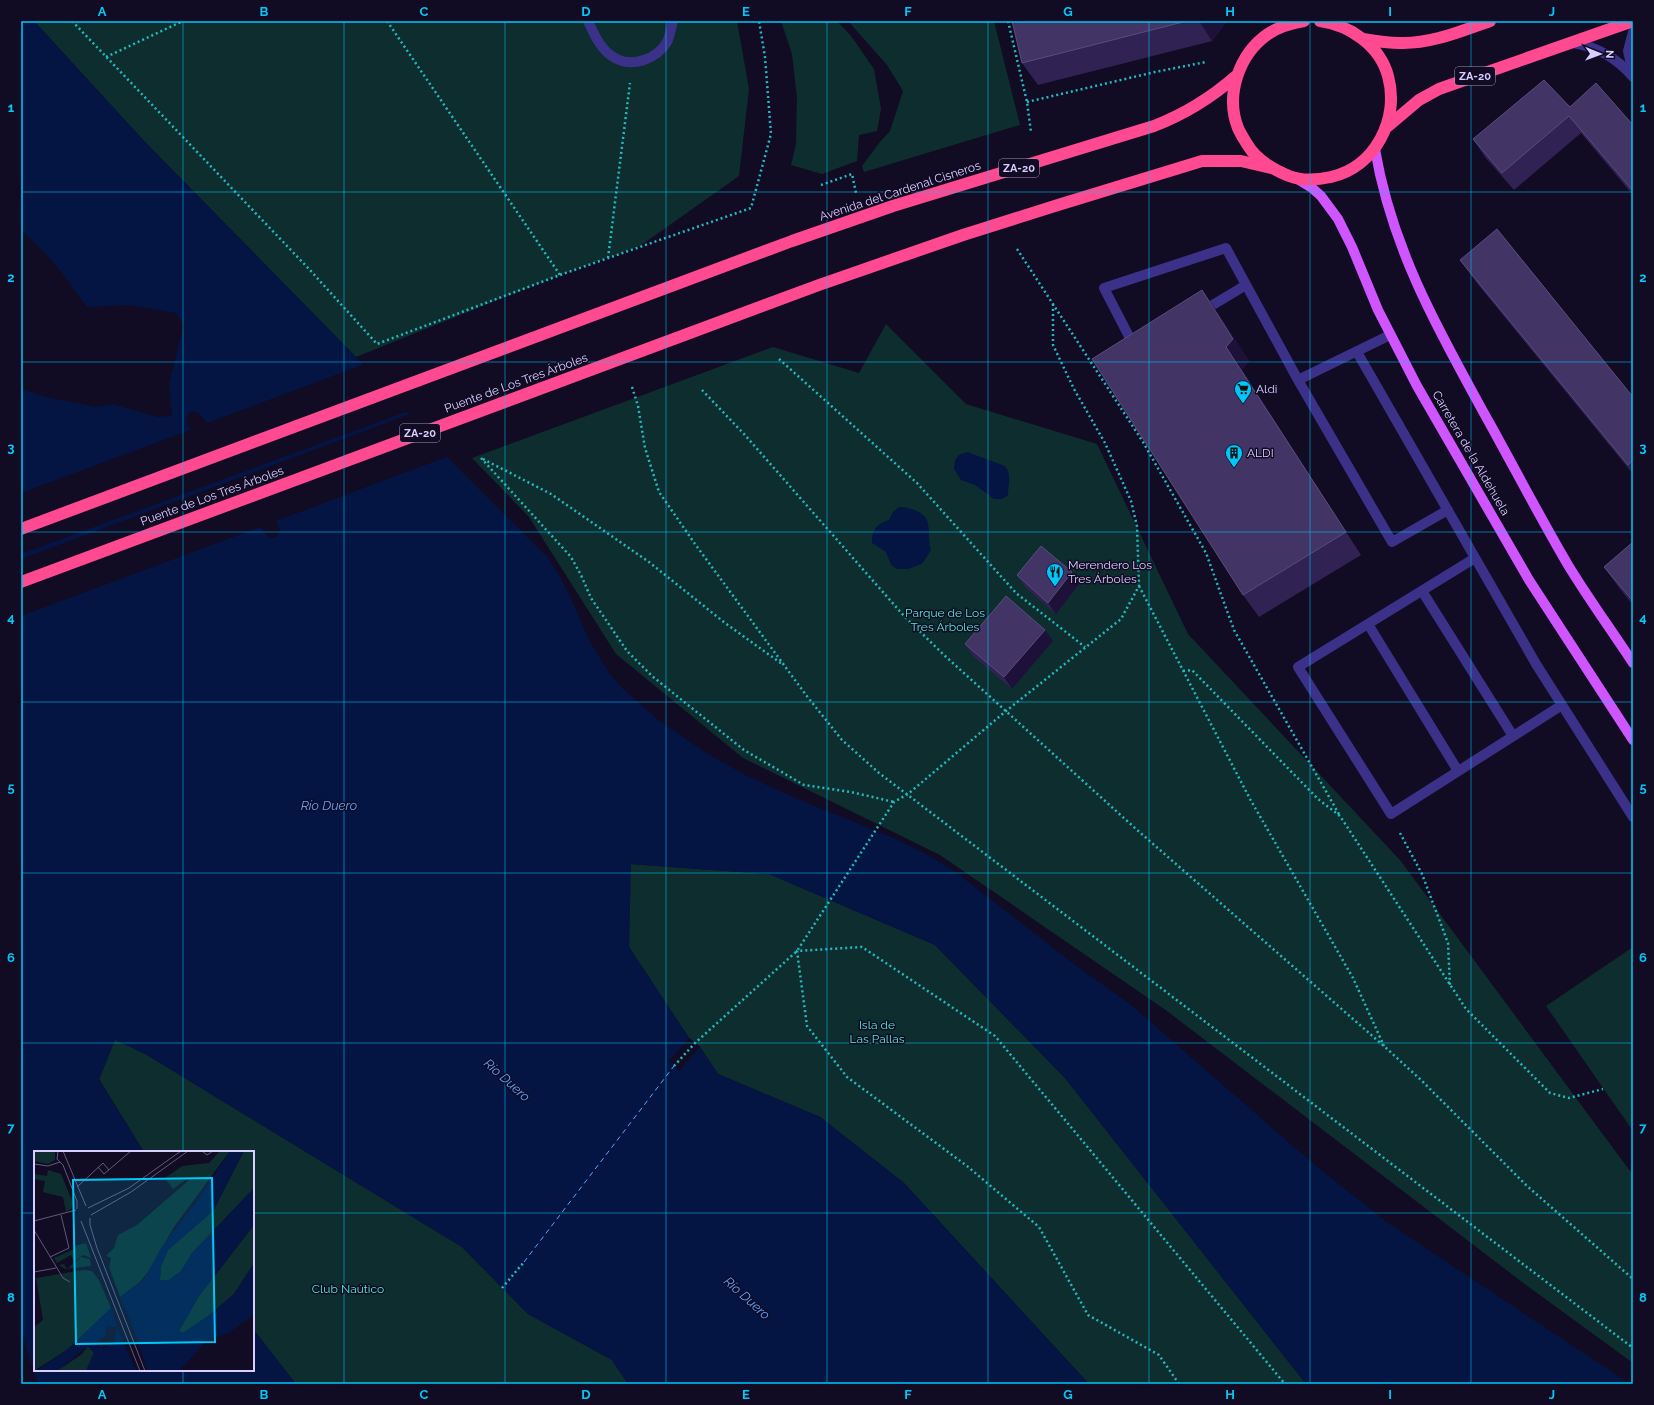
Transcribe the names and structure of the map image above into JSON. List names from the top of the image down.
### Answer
{
  "streets": {
    "highway": ["ZA-20", "Avenida del Cardenal Cisneros", "Puente de Los Tres Árboles"],
    "main road": ["Carretera de la Aldehuela"]
  },
  "water": ["Río Duero"],
  "parks": ["Parque de Los Tres Árboles", "Isla de Las Pallas", "Club Naútico"],
  "places": {
    "supermarket": ["Aldi"],
    "building": ["ALDI"],
    "restaurant": ["Merendero Los Tres Árboles"]
  },
  "north": "right",
  "grid": {
    "columns": [
      "A",
      "B",
      "C",
      "D",
      "E",
      "F",
      "G",
      "H",
      "I",
      "J"
    ],
    "rows": [
      "1",
      "2",
      "3",
      "4",
      "5",
      "6",
      "7",
      "8"
    ]
  }
}
